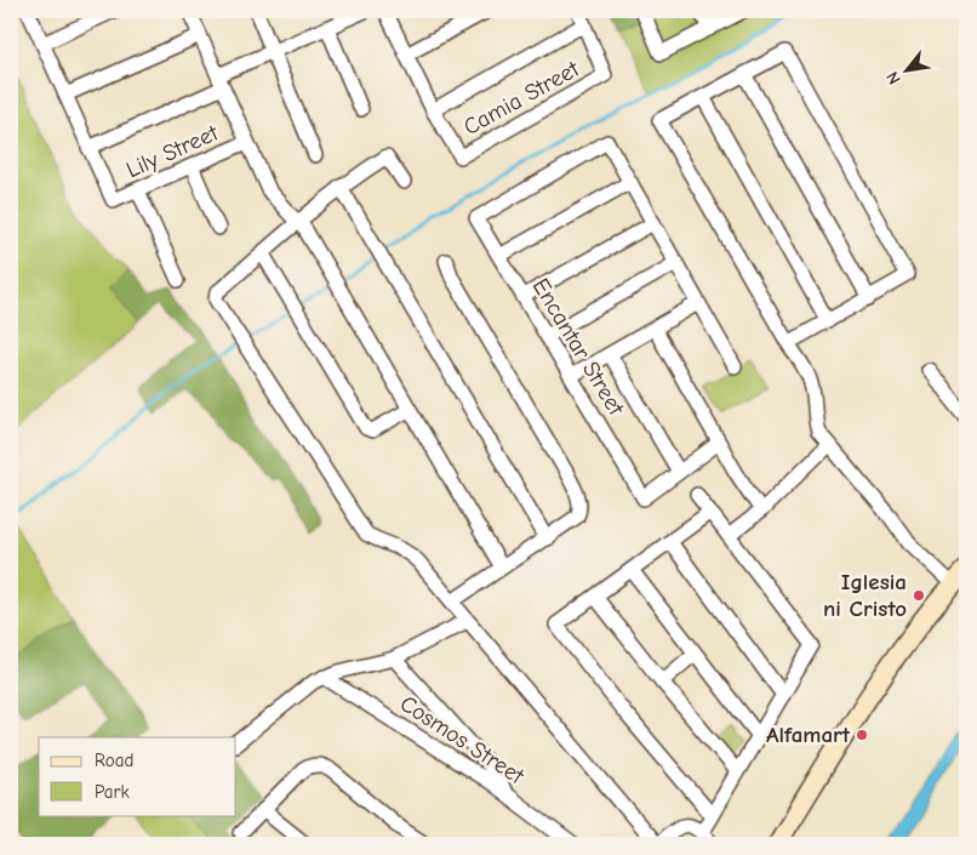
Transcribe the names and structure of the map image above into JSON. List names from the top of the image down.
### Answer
{
  "streets": {
    "street": [
      "Camia Street",
      "Lily Street",
      "Encantar Street",
      "Cosmos Street"
    ]
  },
  "places": ["Iglesia ni Cristo", "Alfamart"],
  "legend": ["Road", "Park"],
  "north": "bottom left"
}
